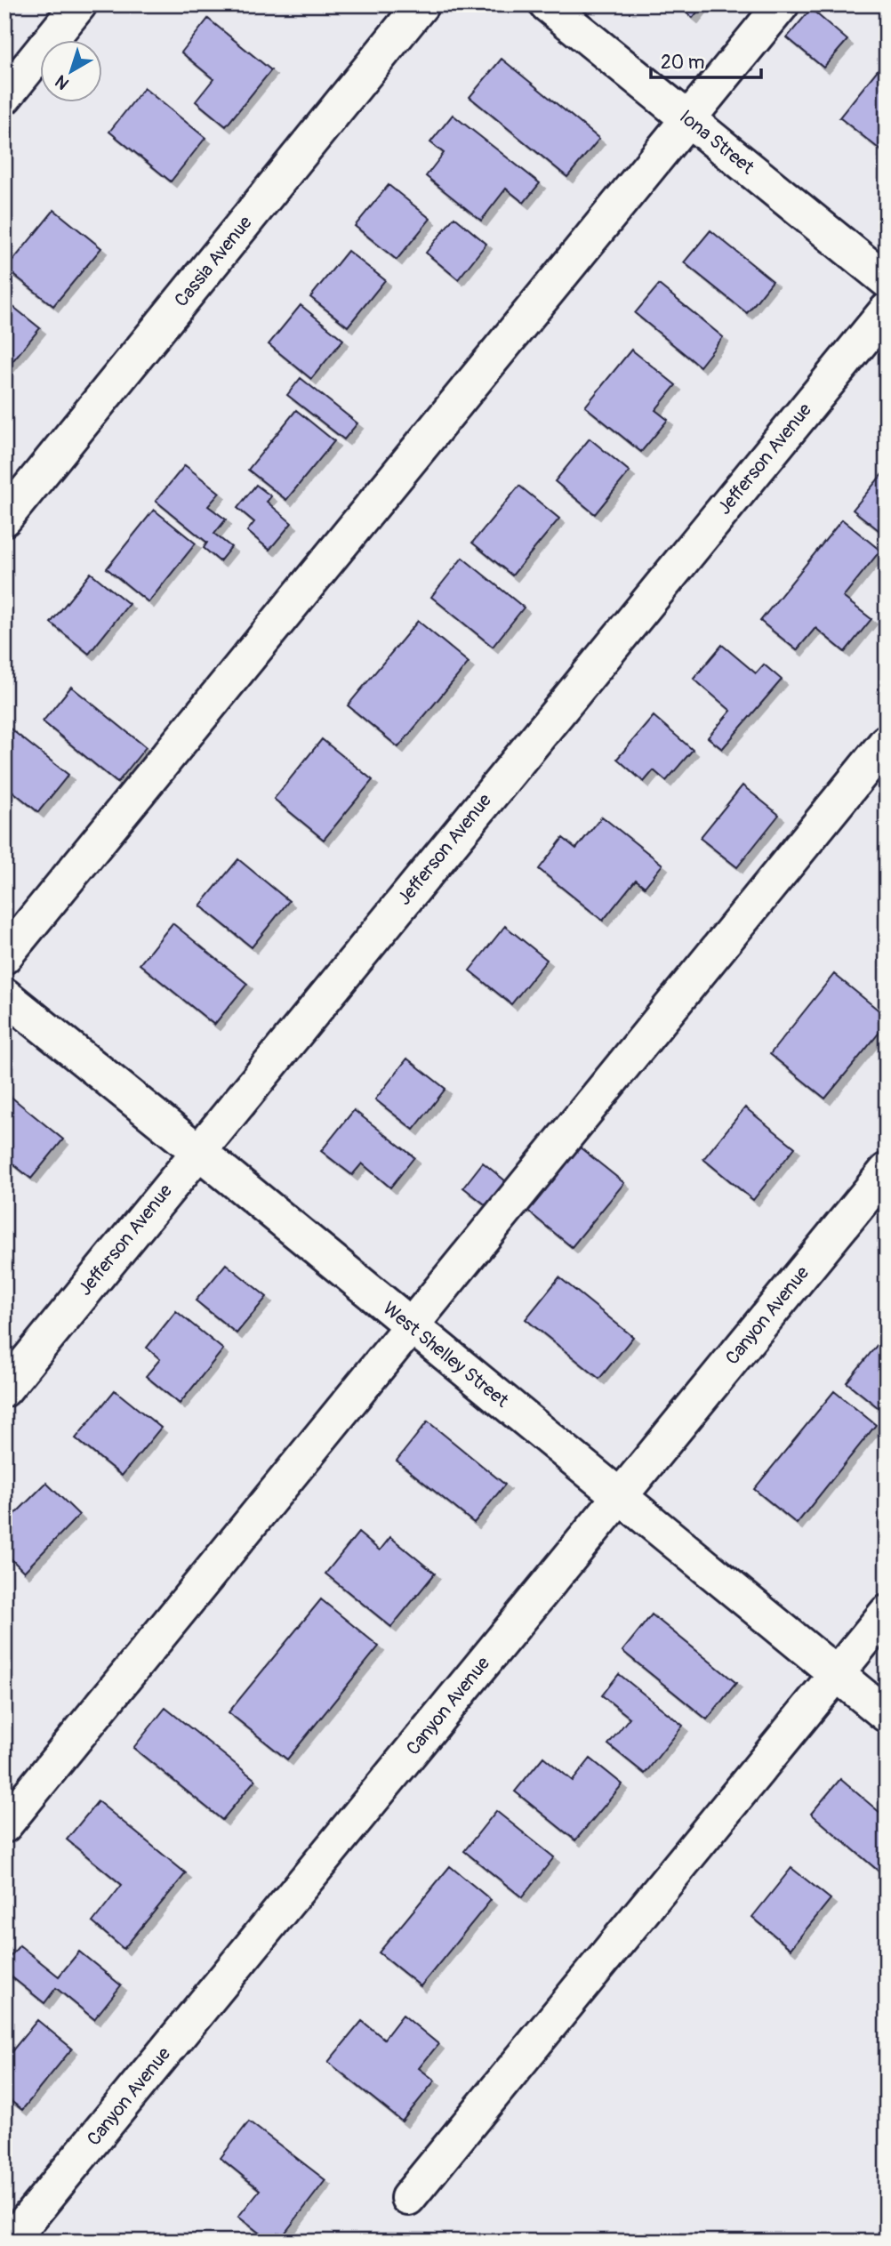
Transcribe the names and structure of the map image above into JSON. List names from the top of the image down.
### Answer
{
  "streets": {
    "street": [
      "Iona Street",
      "Cassia Avenue",
      "Jefferson Avenue",
      "Canyon Avenue",
      "West Shelley Street"
    ]
  },
  "crossings": [
    ["Jefferson Avenue", "West Shelley Street"],
    ["Canyon Avenue", "West Shelley Street"]
  ],
  "scale_bar": "20 m",
  "north": "bottom left"
}
